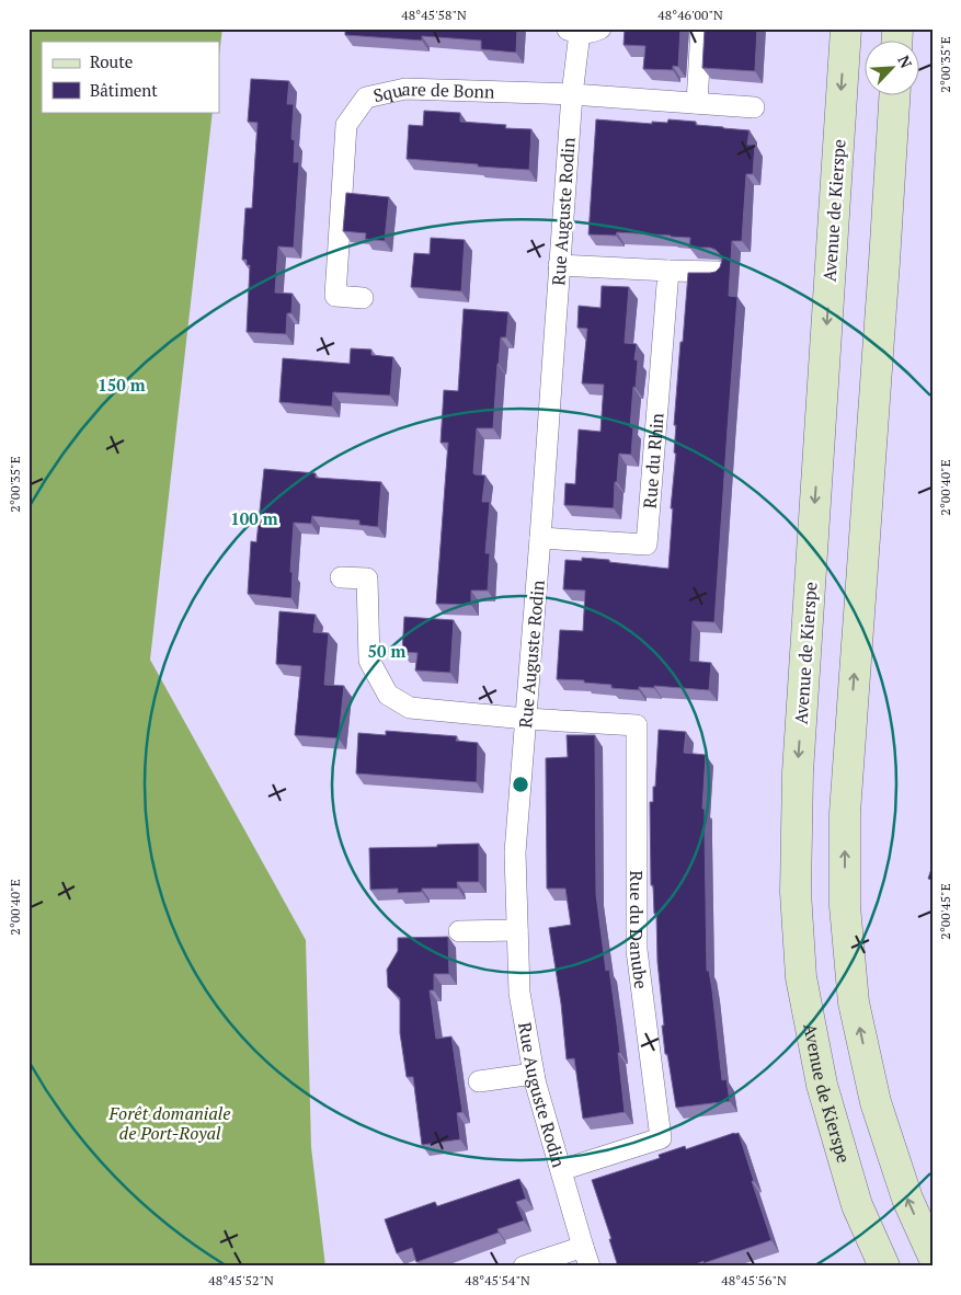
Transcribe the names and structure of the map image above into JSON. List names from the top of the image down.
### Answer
{
  "streets": {
    "main road": ["Avenue de Kierspe"],
    "street": [
      "Square de Bonn",
      "Rue Auguste Rodin",
      "Rue du Rhin",
      "Rue du Danube"
    ]
  },
  "crossings": [
    ["Square de Bonn", "Rue Auguste Rodin"],
    ["Rue Auguste Rodin", "Rue du Rhin"],
    ["Rue Auguste Rodin", "Rue du Danube"]
  ],
  "parks": ["Forêt domaniale de Port-Royal"],
  "legend": ["Route", "Bâtiment"],
  "north": "top right",
  "coordinates": [
    "48°45'58\"N",
    "48°46'00\"N",
    "2°00'35\"E",
    "2°00'40\"E",
    "2°00'45\"E",
    "48°45'52\"N",
    "48°45'54\"N",
    "48°45'56\"N"
  ],
  "rings": ["150 m", "100 m", "50 m"]
}
